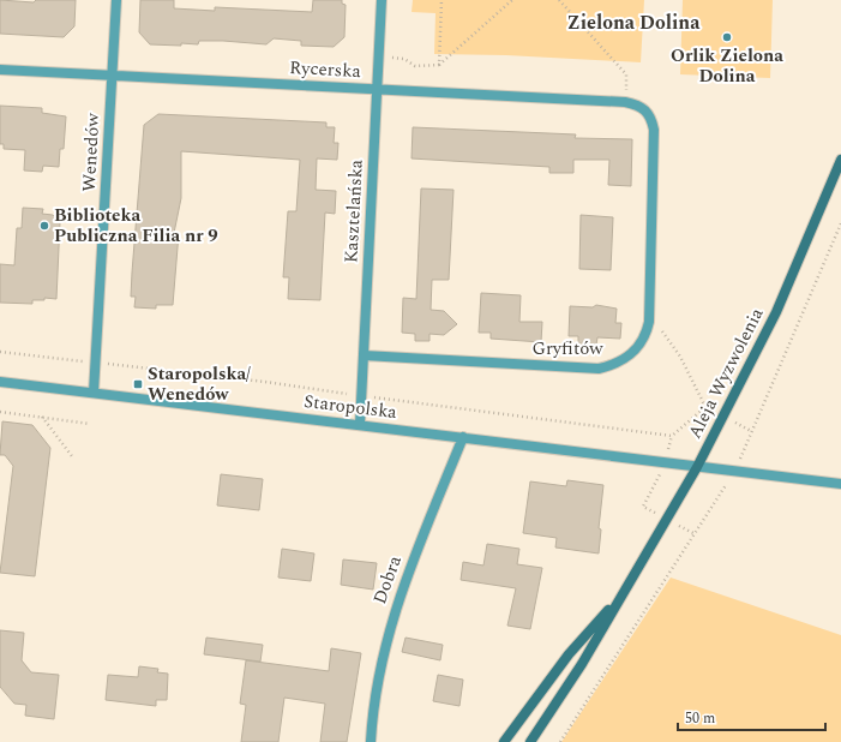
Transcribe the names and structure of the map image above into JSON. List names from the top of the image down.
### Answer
{
  "streets": {
    "street": [
      "Rycerska",
      "Wenedów",
      "Kasztelańska",
      "Gryfitów",
      "Aleja Wyzwolenia",
      "Staropolska",
      "Dobra"
    ]
  },
  "crossings": [
    ["Rycerska", "Wenedów"],
    ["Rycerska", "Kasztelańska"],
    ["Rycerska", "Gryfitów"],
    ["Wenedów", "Staropolska"],
    ["Kasztelańska", "Gryfitów"],
    ["Kasztelańska", "Staropolska"],
    ["Aleja Wyzwolenia", "Staropolska"],
    ["Staropolska", "Dobra"]
  ],
  "districts": ["Zielona Dolina"],
  "places": {
    "other": ["Orlik Zielona Dolina", "Biblioteka Publiczna Filia nr 9"],
    "transit": ["Staropolska/ Wenedów"]
  },
  "scale_bar": "50 m"
}
